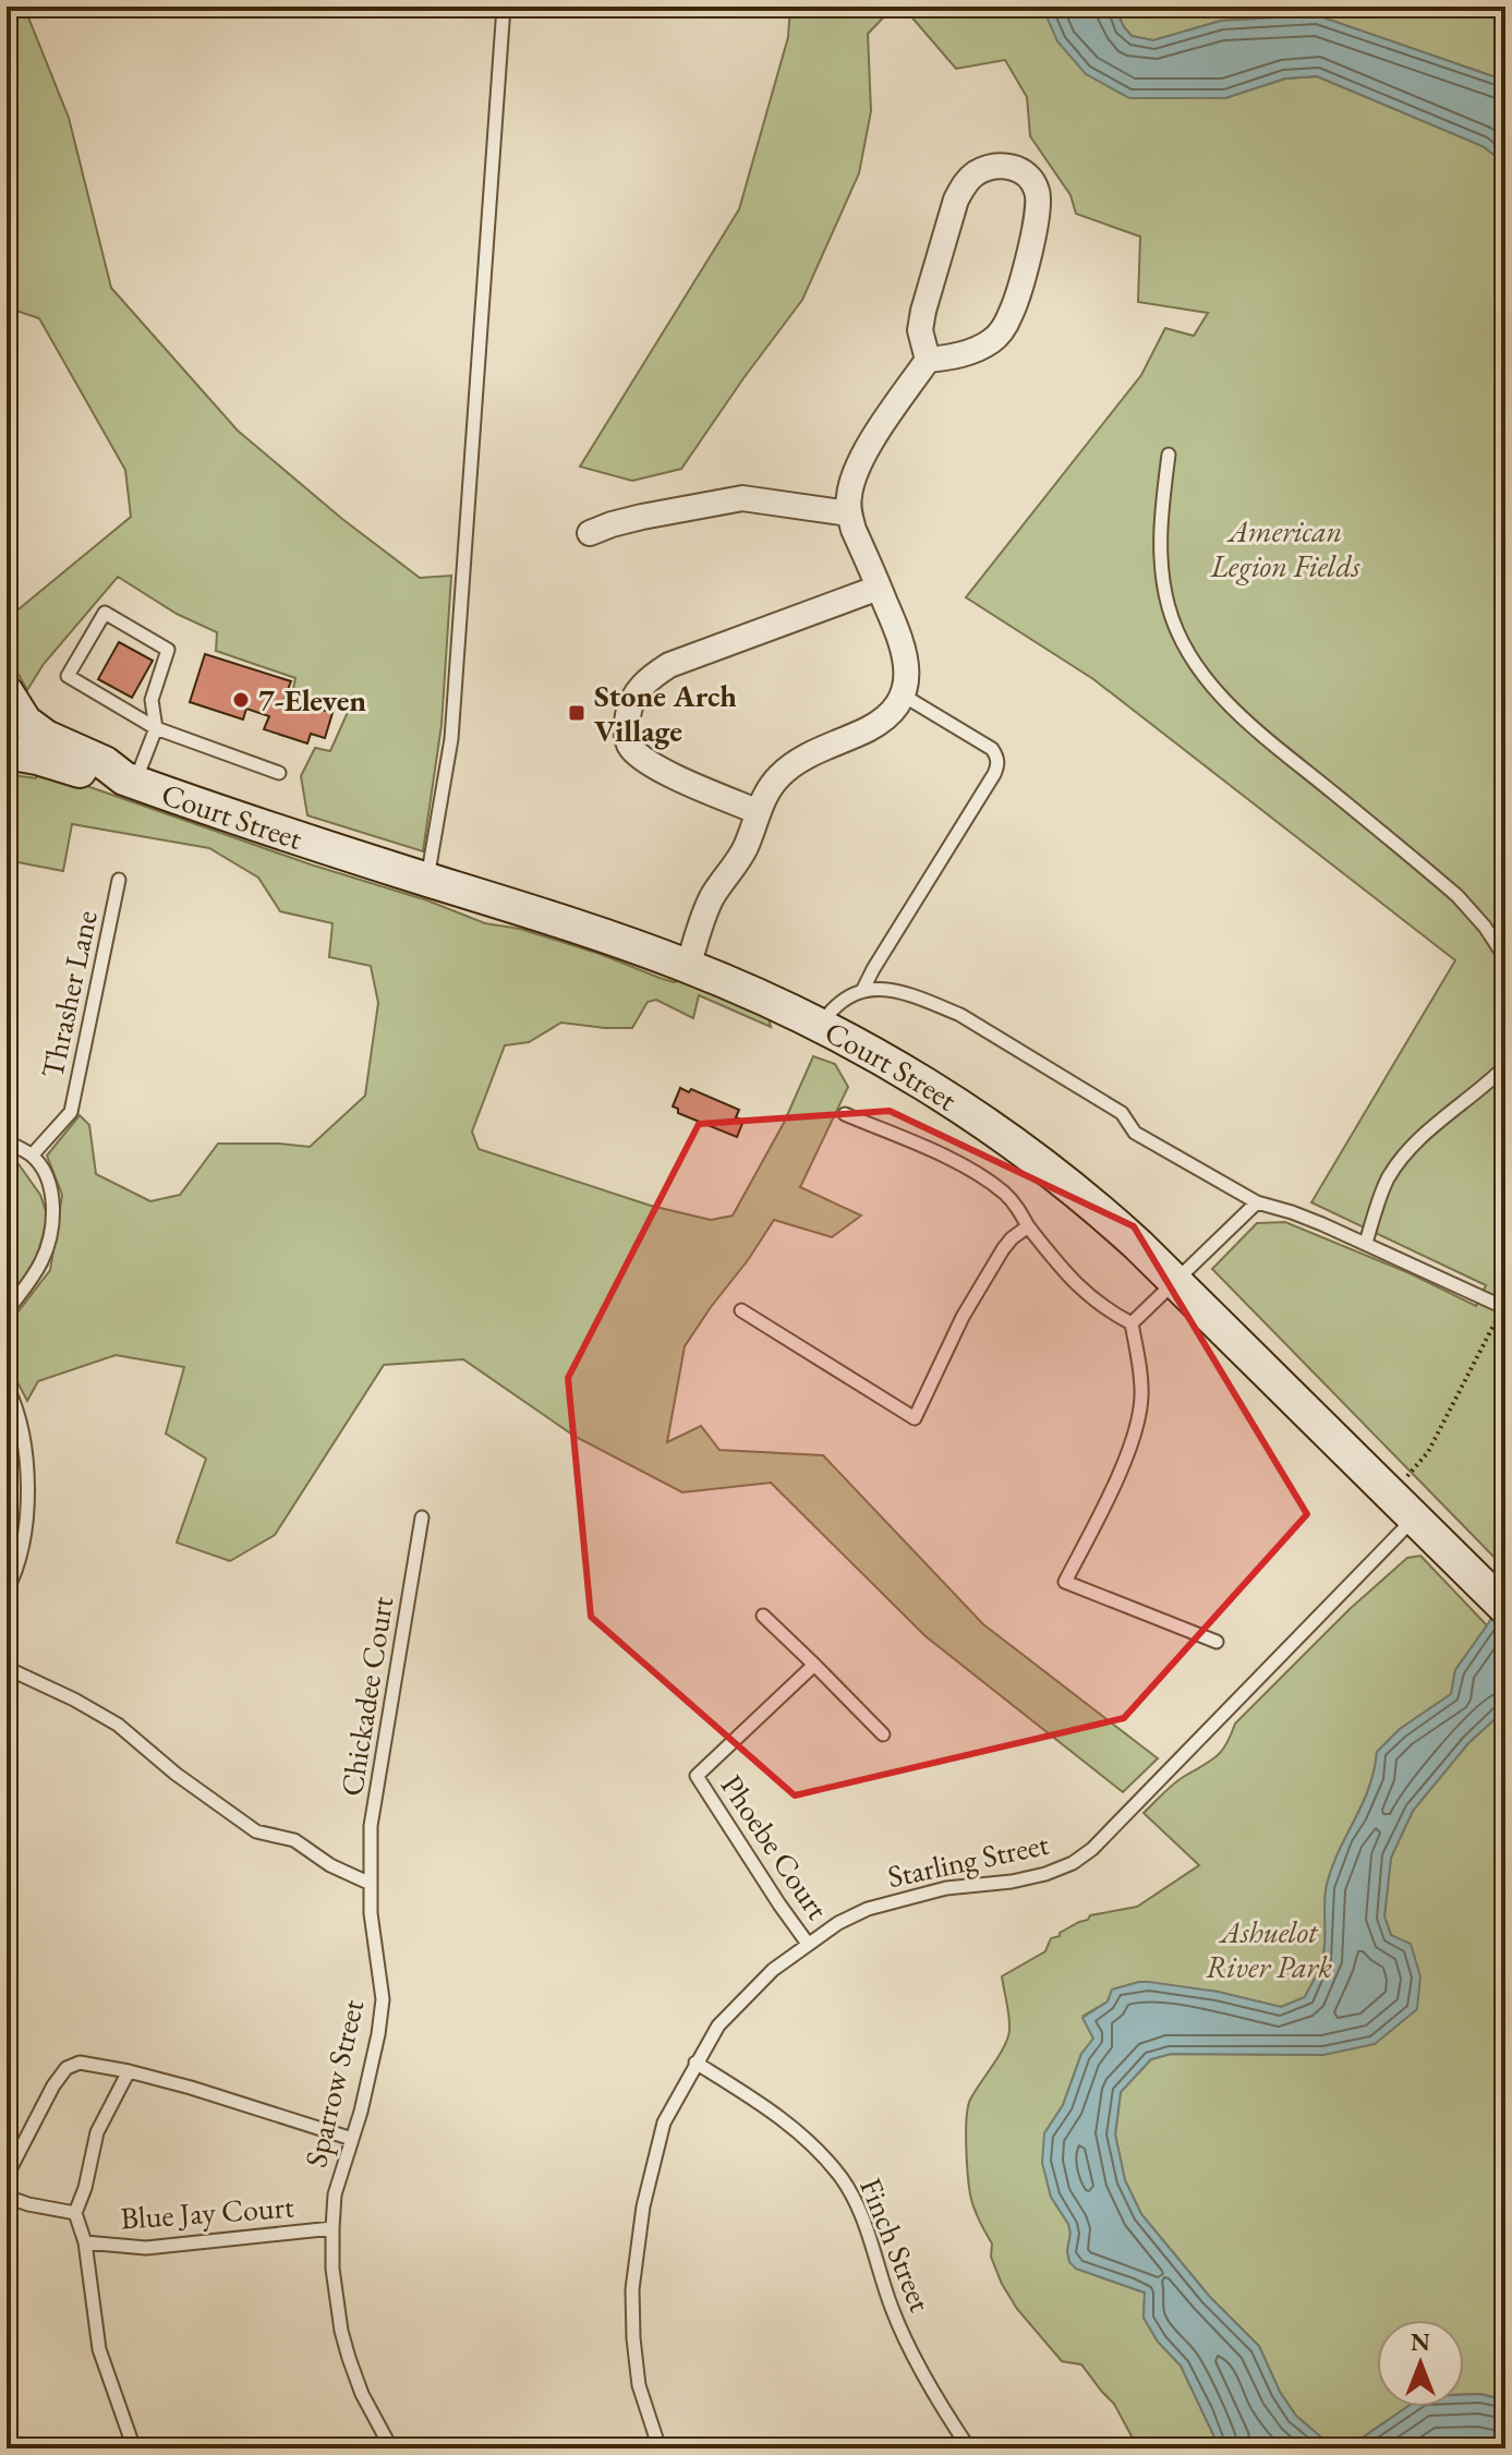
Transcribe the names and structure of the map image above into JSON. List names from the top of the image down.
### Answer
{
  "streets": {
    "main road": ["Court Street"],
    "lane": [
      "Thrasher Lane",
      "Chickadee Court",
      "Phoebe Court",
      "Starling Street",
      "Sparrow Street",
      "Blue Jay Court",
      "Finch Street"
    ]
  },
  "crossings": [
    ["Court Street", "Starling Street"],
    ["Chickadee Court", "Sparrow Street"],
    ["Phoebe Court", "Starling Street"],
    ["Starling Street", "Finch Street"],
    ["Sparrow Street", "Blue Jay Court"]
  ],
  "parks": ["American Legion Fields", "Ashuelot River Park"],
  "places": {
    "other": ["7-Eleven"],
    "transit": ["Stone Arch Village"]
  },
  "north": "top"
}
